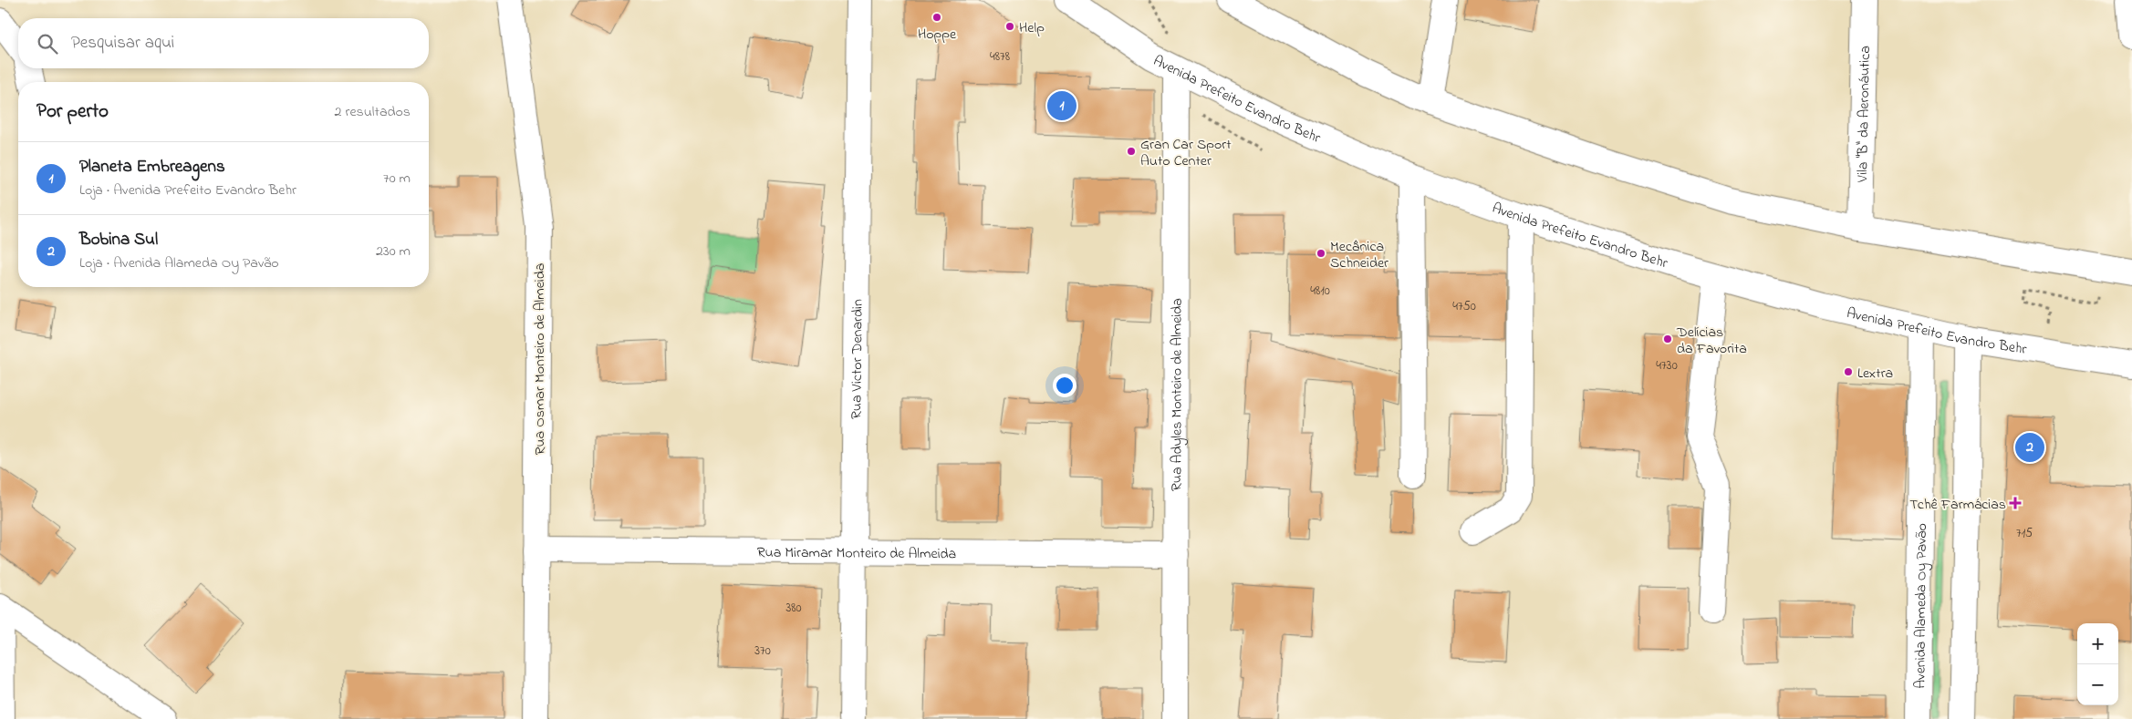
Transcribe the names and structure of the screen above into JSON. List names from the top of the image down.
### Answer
{
  "streets": {
    "main road": [
      "Avenida Prefeito Evandro Behr",
      "Vila \"B\" da Aeronáutica",
      "Rua Osmar Monteiro de Almeida",
      "Rua Victor Denardin",
      "Rua Adyles Monteiro de Almeida",
      "Rua Miramar Monteiro de Almeida",
      "Avenida Alameda Oy Pavão"
    ]
  },
  "crossings": [
    ["Avenida Prefeito Evandro Behr", "Rua Adyles Monteiro de Almeida"],
    ["Avenida Prefeito Evandro Behr", "Avenida Alameda Oy Pavão"],
    ["Rua Osmar Monteiro de Almeida", "Rua Miramar Monteiro de Almeida"],
    ["Rua Victor Denardin", "Rua Miramar Monteiro de Almeida"],
    ["Rua Adyles Monteiro de Almeida", "Rua Miramar Monteiro de Almeida"]
  ],
  "places": {
    "other": [
      "Hoppe",
      "Help",
      "Gran Car Sport Auto Center",
      "Mecânica Schneider",
      "Delícias da Favorita",
      "Lextra"
    ],
    "health": ["Tchê Farmácias"]
  },
  "house_numbers": [
    "4878",
    "4810",
    "4750",
    "4730",
    "715",
    "380",
    "370"
  ],
  "page": {
    "search": "Pesquisar aqui",
    "heading": ["Por perto", "2 resultados"],
    "pins": ["1", "2"],
    "list": [
      {
        "mark": "1",
        "name": "Planeta Embreagens",
        "note": "Loja · Avenida Prefeito Evandro Behr",
        "value": "70 m"
      },
      {
        "mark": "2",
        "name": "Bobina Sul",
        "note": "Loja · Avenida Alameda Oy Pavão",
        "value": "230 m"
      }
    ],
    "map_buttons": ["+", "−"]
  }
}
